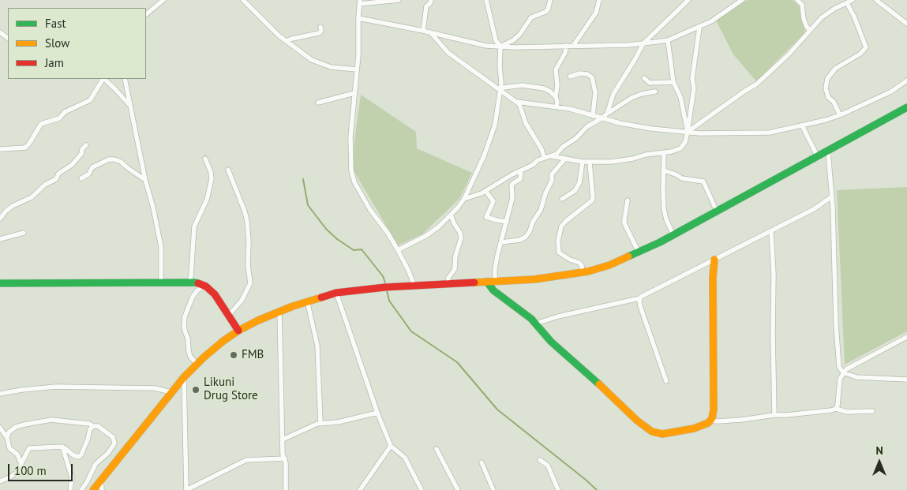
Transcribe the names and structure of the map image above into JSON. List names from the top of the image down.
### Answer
{
  "places": ["FMB", "Likuni Drug Store"],
  "legend": ["Fast", "Slow", "Jam"],
  "scale_bar": "100 m",
  "north": "top"
}
